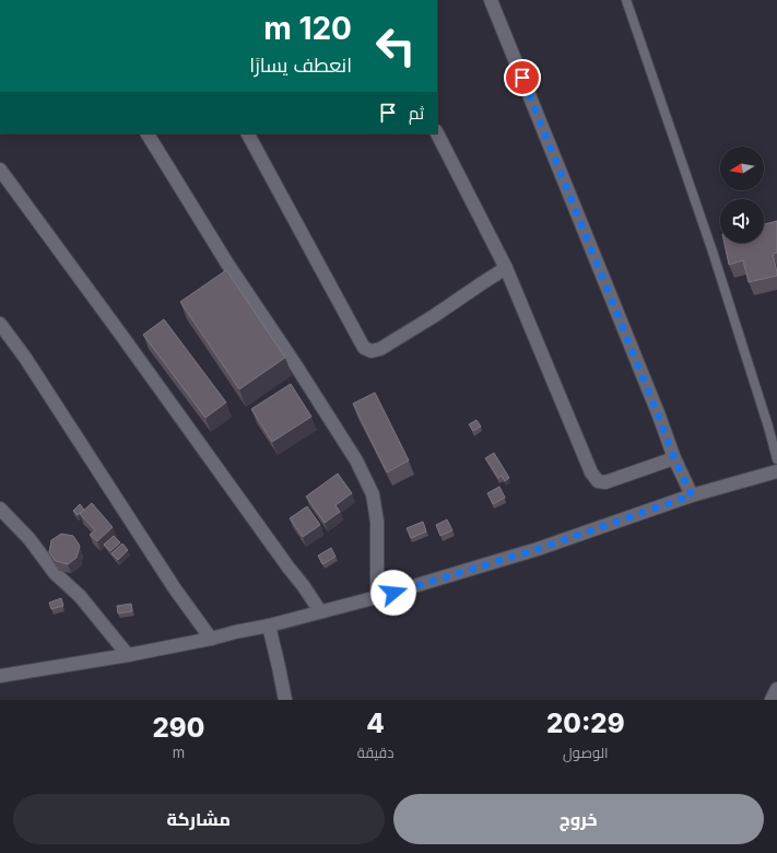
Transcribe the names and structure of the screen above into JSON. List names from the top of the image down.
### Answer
{
  "north": "left",
  "page": {
    "turn": ["120 m", "انعطف يسارًا"],
    "then": "ثم",
    "eta": [
      "20:29",
      "الوصول",
      "4",
      "دقيقة",
      "290",
      "m"
    ],
    "buttons": ["خروج", "مشاركة"]
  }
}
